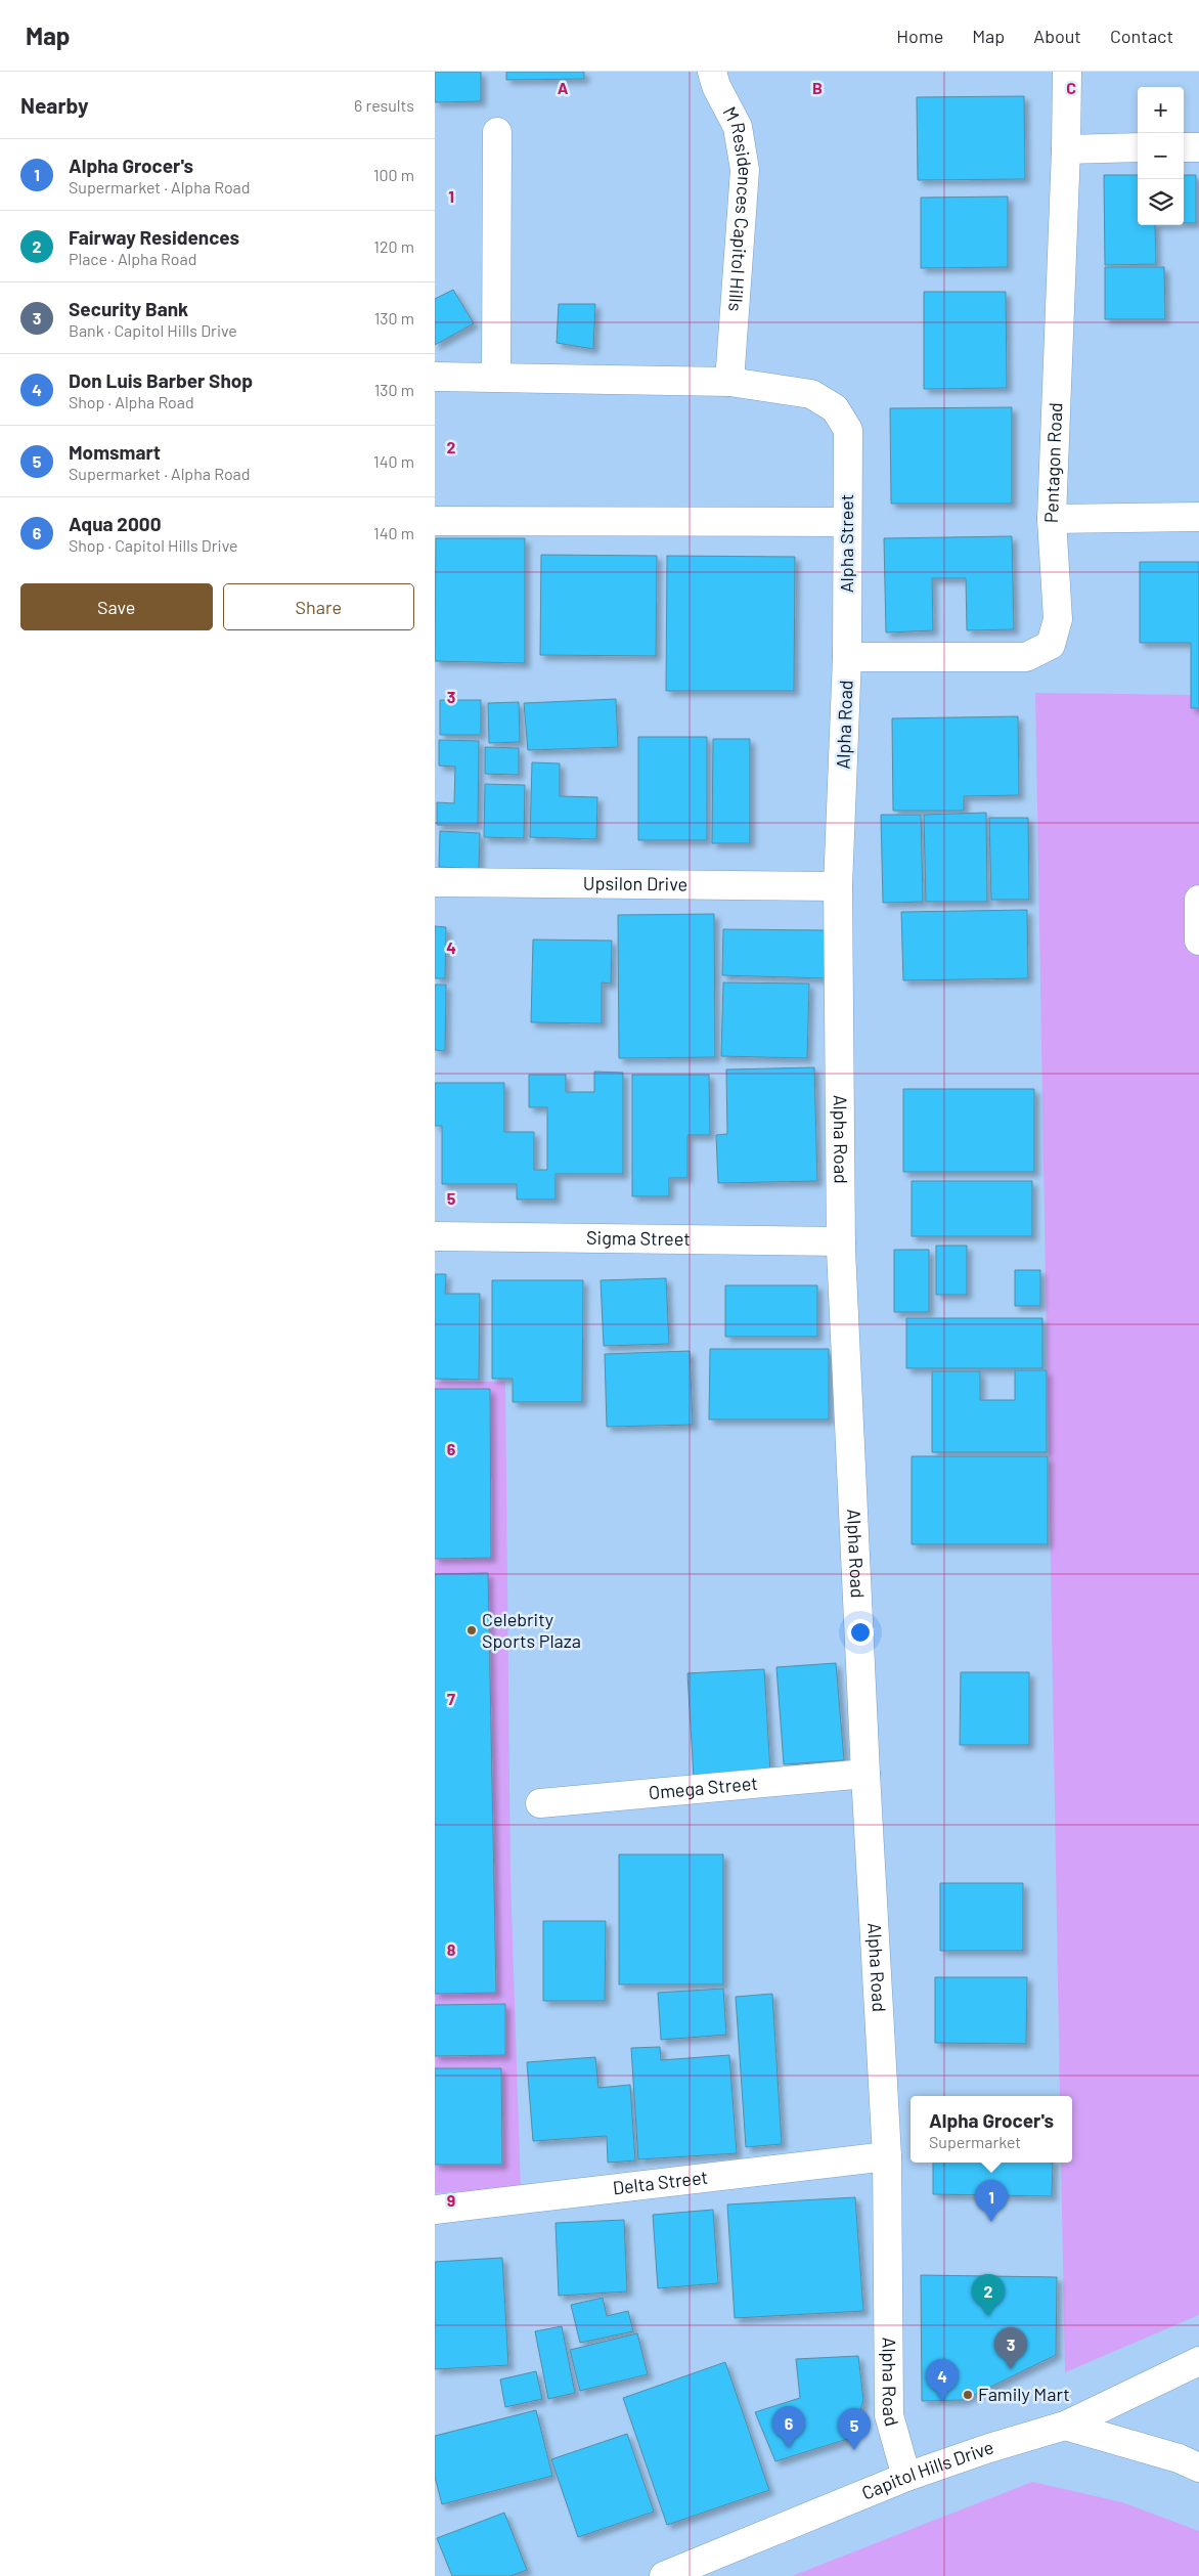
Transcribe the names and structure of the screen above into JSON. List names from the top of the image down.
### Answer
{
  "streets": {
    "street": [
      "M Residences Capitol Hills",
      "Pentagon Road",
      "Alpha Street",
      "Alpha Road",
      "Upsilon Drive",
      "Sigma Street",
      "Omega Street",
      "Delta Street",
      "Capitol Hills Drive"
    ]
  },
  "crossings": [
    ["M Residences Capitol Hills", "Alpha Street"],
    ["Pentagon Road", "Alpha Street"],
    ["Pentagon Road", "Alpha Road"],
    ["Alpha Street", "Alpha Road"],
    ["Alpha Road", "Upsilon Drive"],
    ["Alpha Road", "Sigma Street"],
    ["Alpha Road", "Omega Street"],
    ["Alpha Road", "Delta Street"],
    ["Alpha Road", "Capitol Hills Drive"]
  ],
  "places": ["Celebrity Sports Plaza", "Family Mart"],
  "page": {
    "header": "Map",
    "nav": [
      "Home",
      "Map",
      "About",
      "Contact"
    ],
    "heading": ["Nearby", "6 results"],
    "map_buttons": ["+", "−"],
    "list": [
      {
        "mark": "1",
        "name": "Alpha Grocer's",
        "note": "Supermarket · Alpha Road",
        "value": "100 m"
      },
      {
        "mark": "2",
        "name": "Fairway Residences",
        "note": "Place · Alpha Road",
        "value": "120 m"
      },
      {
        "mark": "3",
        "name": "Security Bank",
        "note": "Bank · Capitol Hills Drive",
        "value": "130 m"
      },
      {
        "mark": "4",
        "name": "Don Luis Barber Shop",
        "note": "Shop · Alpha Road",
        "value": "130 m"
      },
      {
        "mark": "5",
        "name": "Momsmart",
        "note": "Supermarket · Alpha Road",
        "value": "140 m"
      },
      {
        "mark": "6",
        "name": "Aqua 2000",
        "note": "Shop · Capitol Hills Drive",
        "value": "140 m"
      }
    ],
    "buttons": ["Save", "Share"],
    "popup": ["Alpha Grocer's", "Supermarket"],
    "pins": [
      "1",
      "2",
      "3",
      "4",
      "6",
      "5"
    ]
  },
  "grid": {
    "columns": ["A", "B", "C"],
    "rows": [
      "1",
      "2",
      "3",
      "4",
      "5",
      "6",
      "7",
      "8",
      "9"
    ]
  }
}
